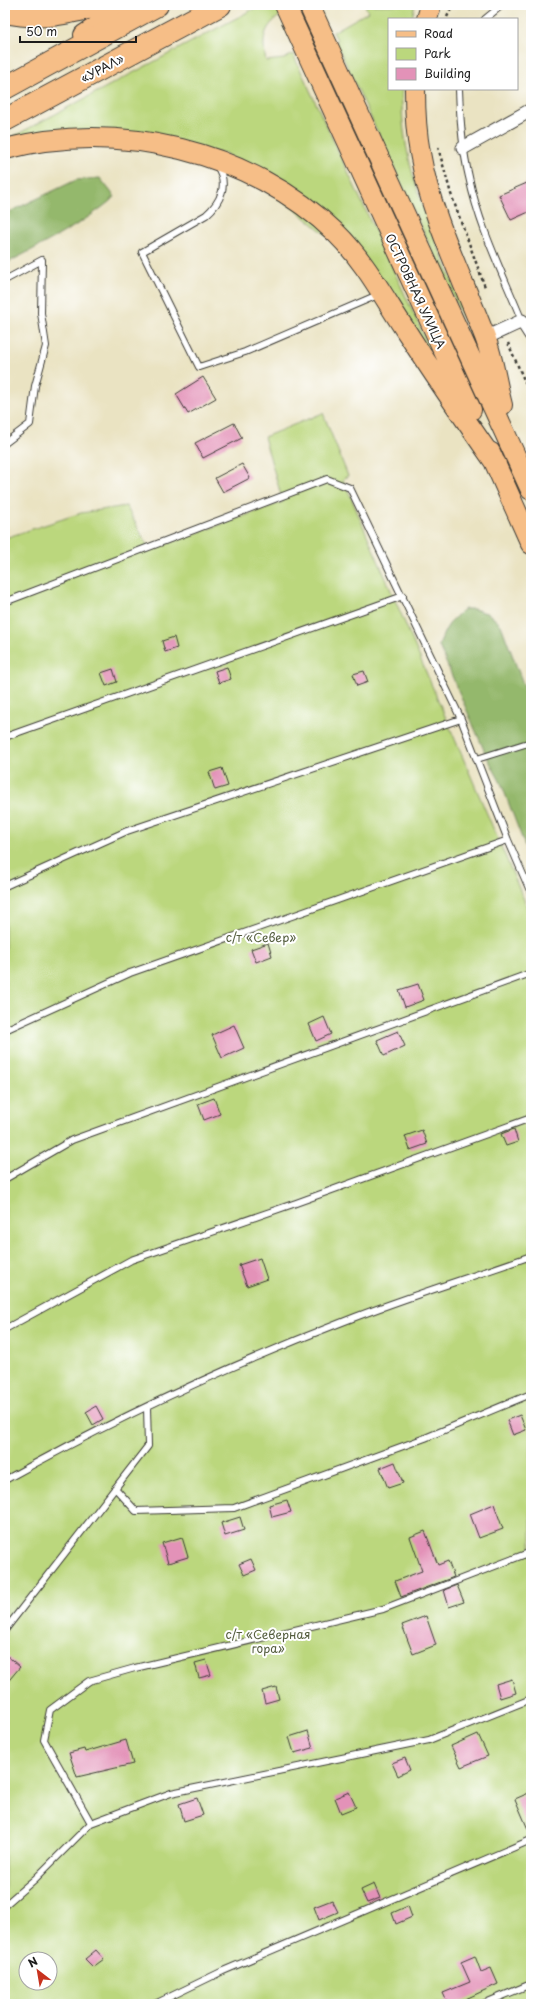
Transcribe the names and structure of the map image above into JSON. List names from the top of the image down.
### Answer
{
  "streets": {
    "highway": ["«УРАЛ»"],
    "main road": ["ОСТРОВНАЯ УЛИЦА"]
  },
  "parks": ["с/т «Север»", "с/т «Северная гора»"],
  "legend": ["Road", "Park", "Building"],
  "scale_bar": "50 m",
  "north": "top left"
}
